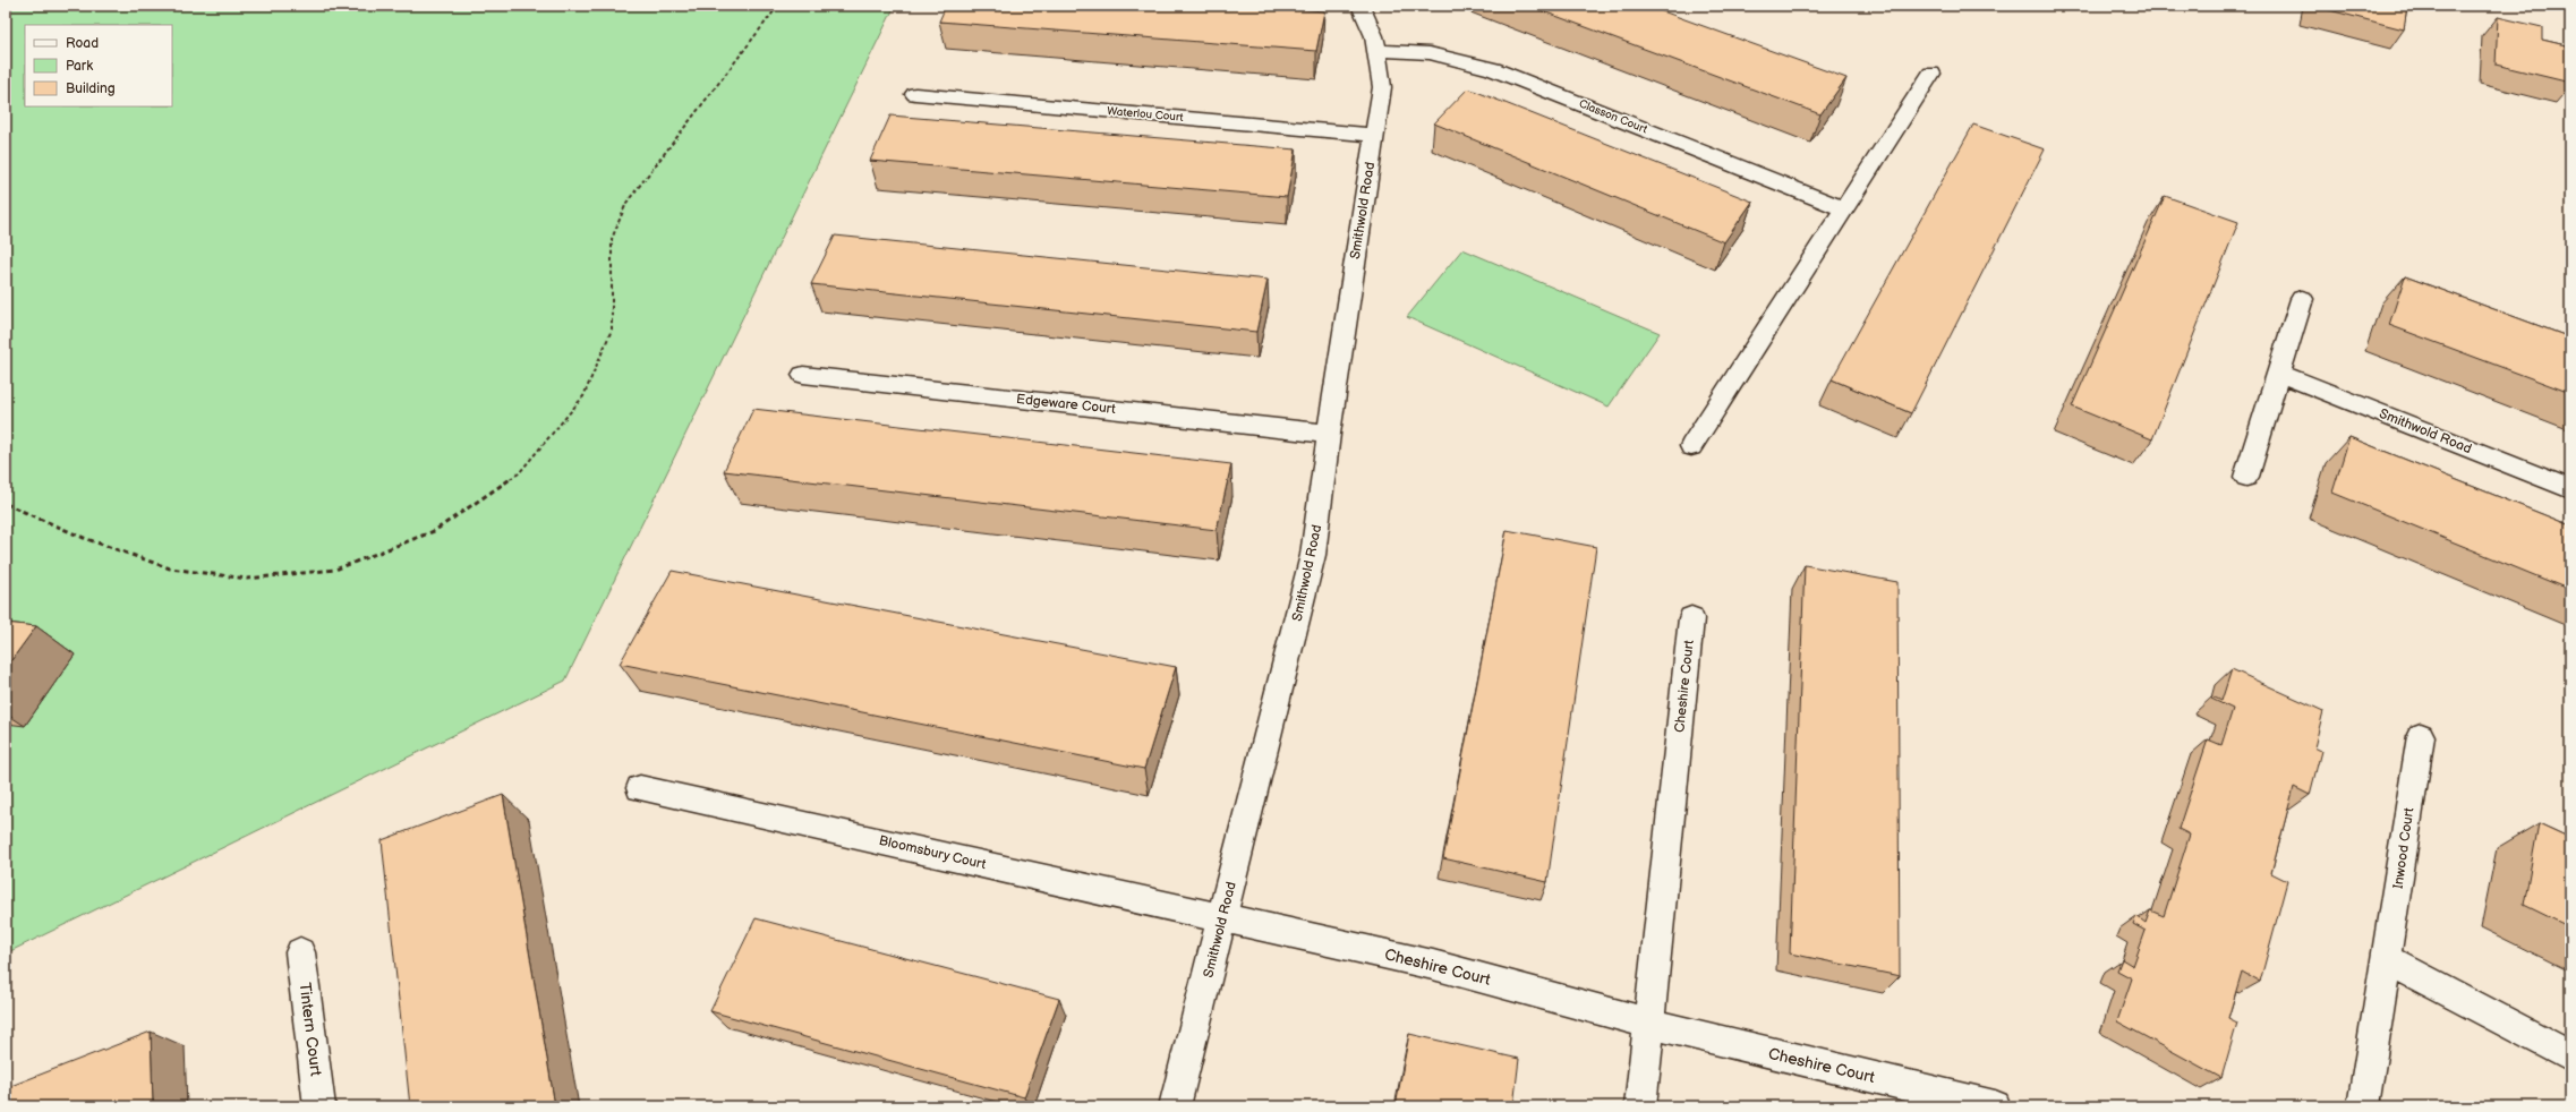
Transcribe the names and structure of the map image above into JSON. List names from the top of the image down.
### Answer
{
  "streets": {
    "street": [
      "Waterlou Court",
      "Classon Court",
      "Smithwold Road",
      "Edgeware Court",
      "Cheshire Court",
      "Inwood Court",
      "Bloomsbury Court",
      "Tintern Court"
    ]
  },
  "crossings": [
    ["Waterlou Court", "Smithwold Road"],
    ["Classon Court", "Smithwold Road"],
    ["Smithwold Road", "Edgeware Court"],
    ["Smithwold Road", "Cheshire Court"],
    ["Smithwold Road", "Bloomsbury Court"],
    ["Cheshire Court", "Bloomsbury Court"]
  ],
  "legend": ["Road", "Park", "Building"]
}
